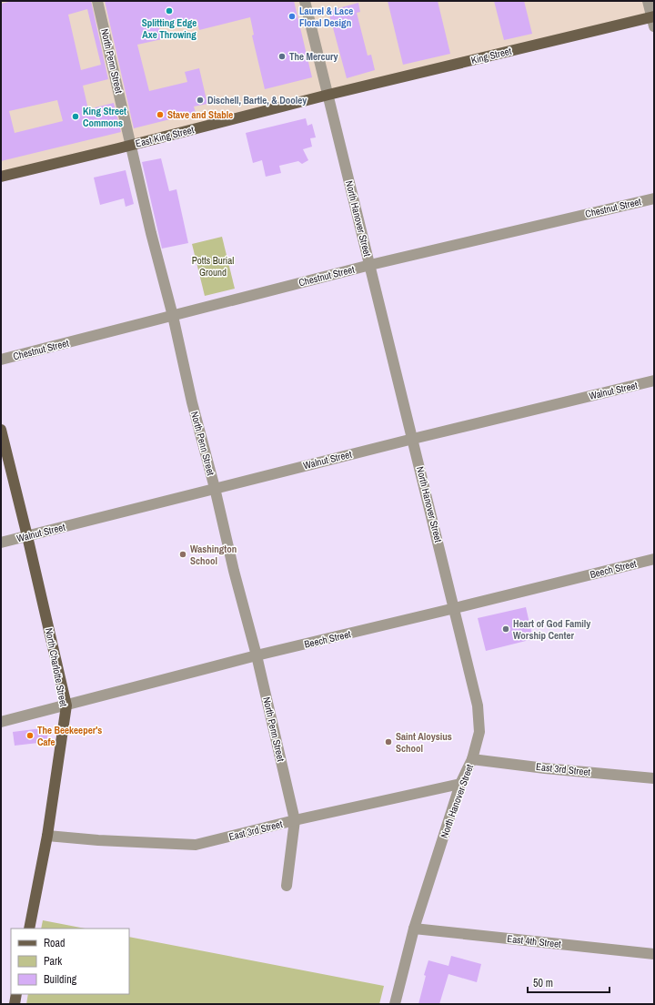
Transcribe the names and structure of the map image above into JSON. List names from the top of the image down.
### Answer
{
  "streets": {
    "main road": ["King Street", "East King Street", "North Charlotte Street"],
    "street": [
      "North Penn Street",
      "Chestnut Street",
      "North Hanover Street",
      "Walnut Street",
      "Beech Street",
      "East 3rd Street",
      "East 4th Street"
    ]
  },
  "crossings": [
    ["King Street", "East King Street"],
    ["King Street", "North Hanover Street"],
    ["North Penn Street", "East King Street"],
    ["North Penn Street", "Chestnut Street"],
    ["North Penn Street", "Walnut Street"],
    ["North Penn Street", "Beech Street"],
    ["North Penn Street", "East 3rd Street"],
    ["East King Street", "North Hanover Street"],
    ["Chestnut Street", "North Hanover Street"],
    ["North Hanover Street", "Walnut Street"],
    ["North Hanover Street", "Beech Street"],
    ["North Hanover Street", "East 3rd Street"],
    ["North Hanover Street", "East 4th Street"],
    ["Walnut Street", "North Charlotte Street"],
    ["Beech Street", "North Charlotte Street"],
    ["North Charlotte Street", "East 3rd Street"]
  ],
  "parks": ["Potts Burial Ground"],
  "places": [
    "Splitting Edge Axe Throwing",
    "Laurel & Lace Floral Design",
    "The Mercury",
    "Dischell, Bartle, & Dooley",
    "Stave and Stable",
    "King Street Commons",
    "Washington School",
    "Heart of God Family Worship Center",
    "The Beekeeper's Cafe",
    "Saint Aloysius School"
  ],
  "legend": ["Road", "Park", "Building"],
  "scale_bar": "50 m"
}
